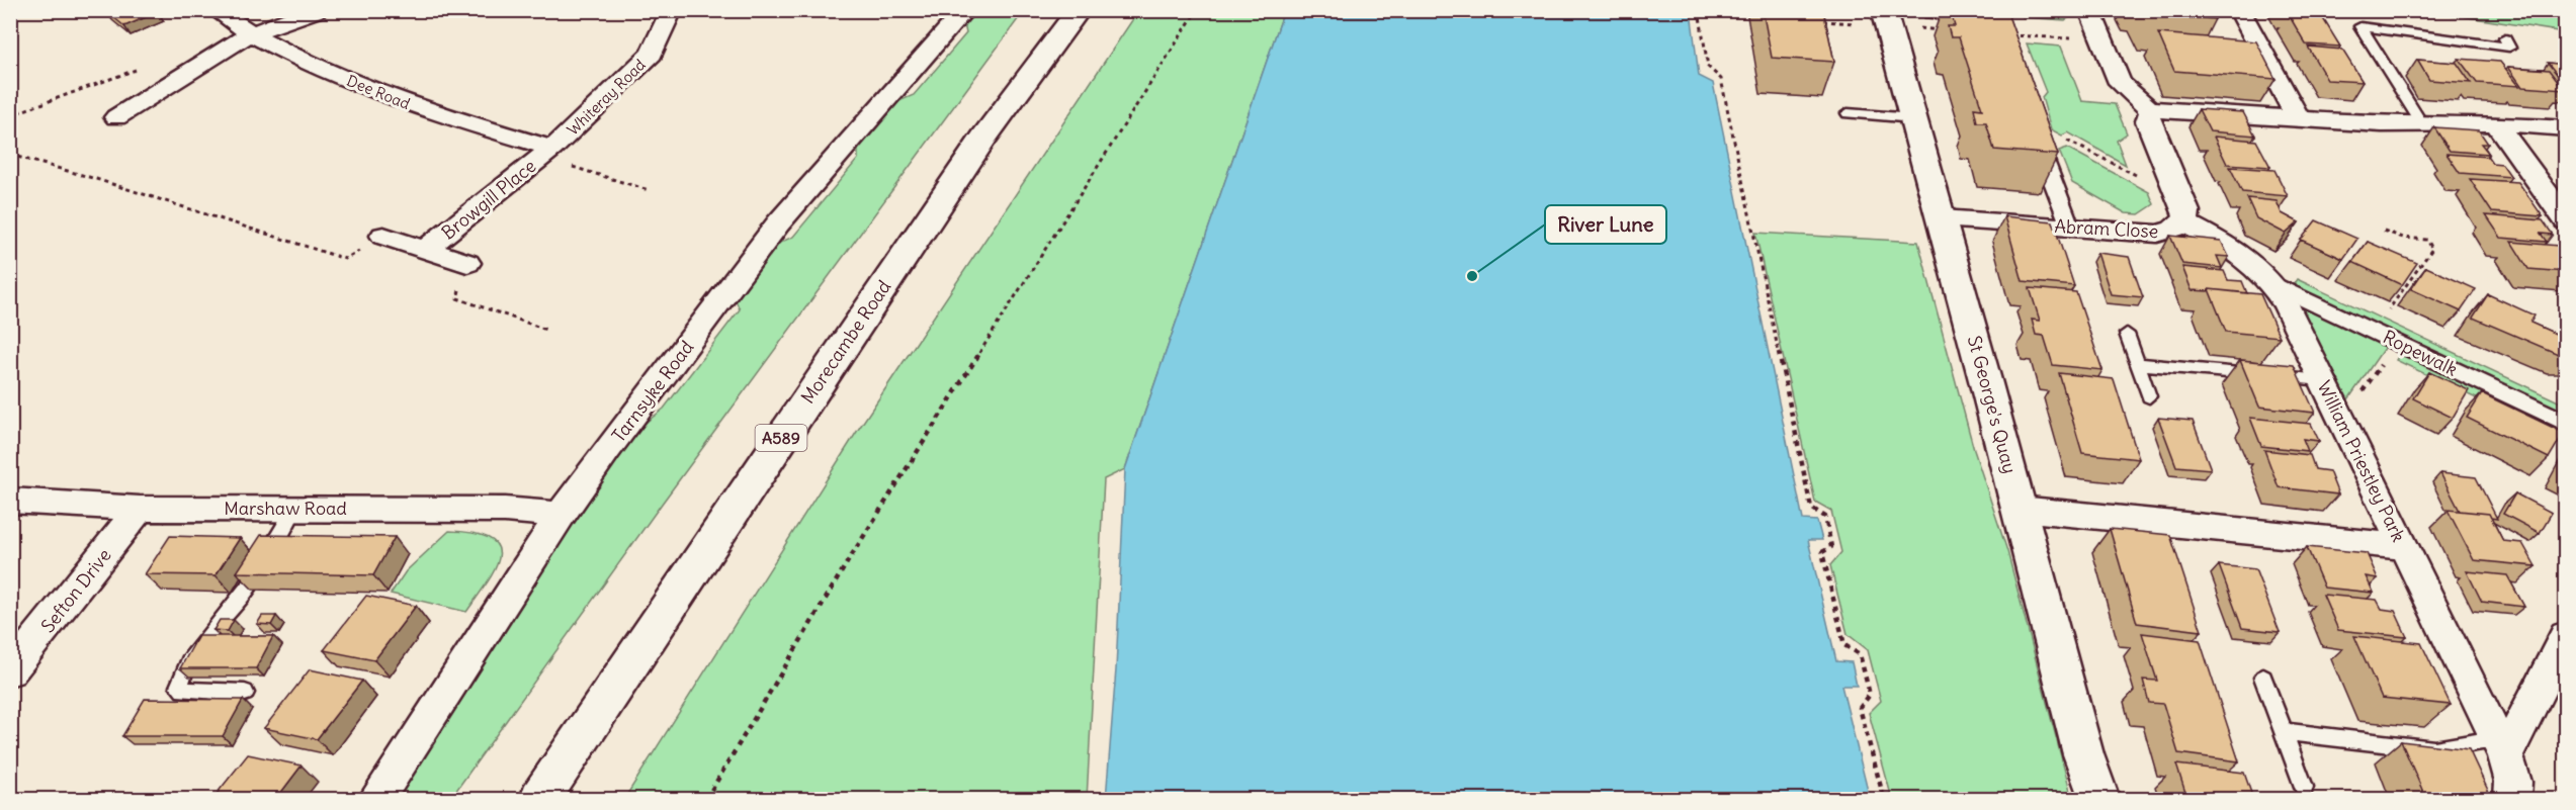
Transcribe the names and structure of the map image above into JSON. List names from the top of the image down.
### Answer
{
  "streets": {
    "main road": ["Morecambe Road", "St George's Quay", "A589"],
    "street": [
      "Dee Road",
      "Whiteray Road",
      "Browgill Place",
      "Abram Close",
      "Ropewalk",
      "Tarnsyke Road",
      "William Priestley Park",
      "Marshaw Road",
      "Sefton Drive"
    ]
  },
  "crossings": [
    ["Dee Road", "Whiteray Road"],
    ["Dee Road", "Browgill Place"],
    ["Whiteray Road", "Browgill Place"],
    ["Abram Close", "St George's Quay"],
    ["Abram Close", "William Priestley Park"],
    ["Ropewalk", "William Priestley Park"],
    ["Tarnsyke Road", "Marshaw Road"],
    ["Marshaw Road", "Sefton Drive"]
  ],
  "places": ["River Lune"]
}
